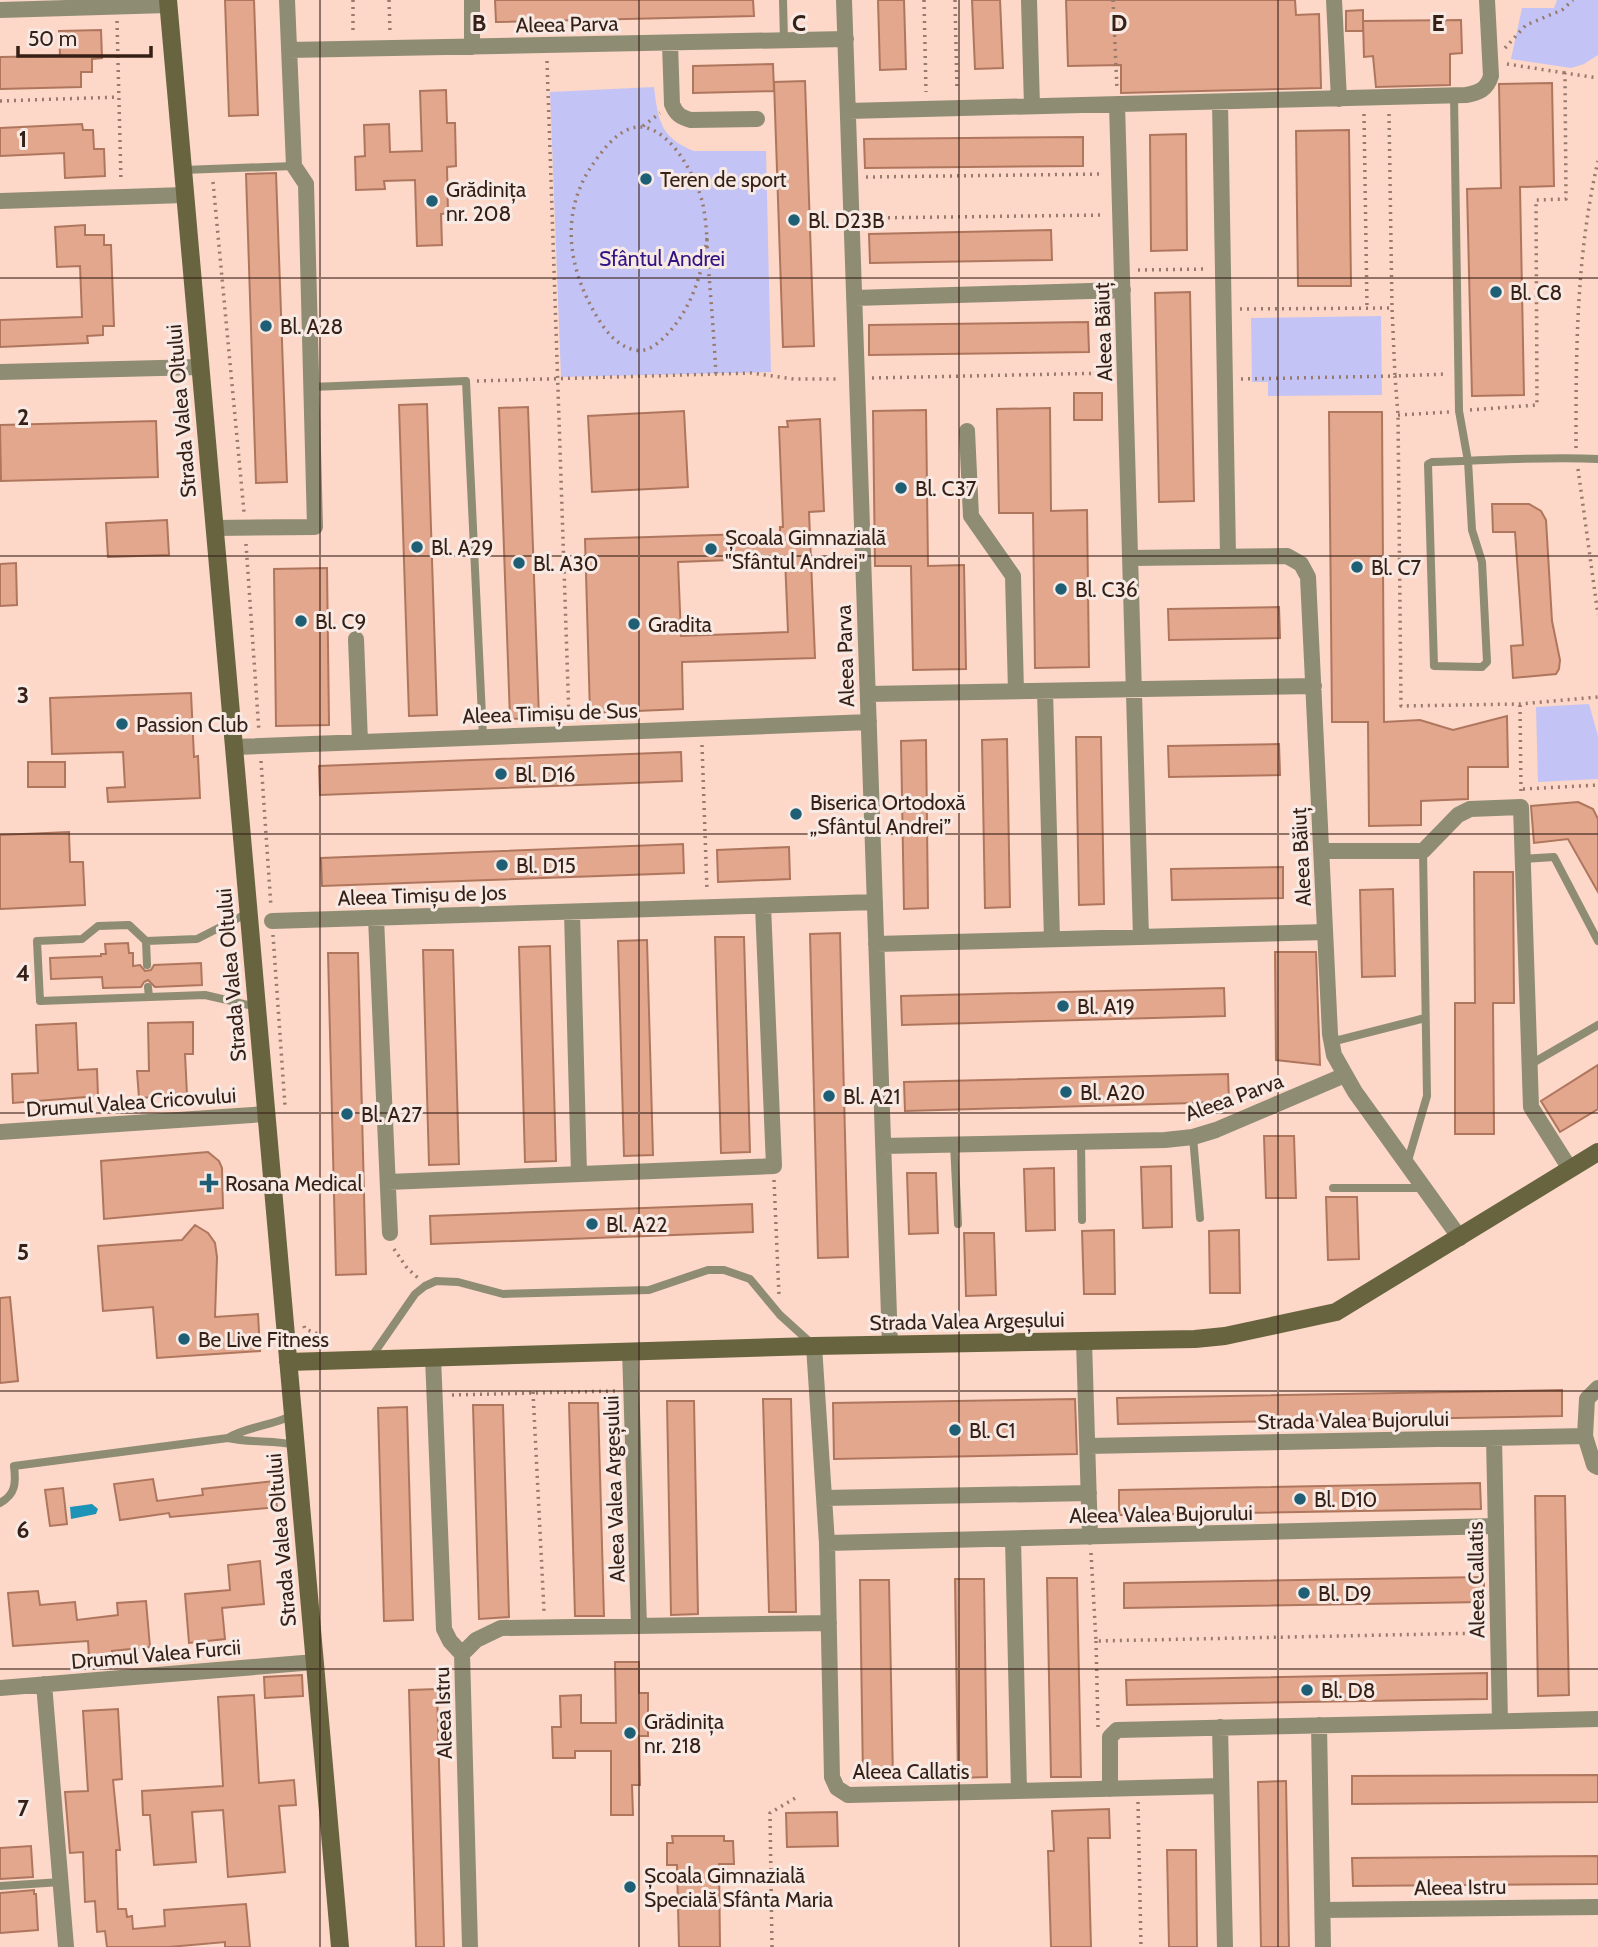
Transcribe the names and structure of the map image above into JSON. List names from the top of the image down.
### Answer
{
  "streets": {
    "main road": ["Strada Valea Oltului", "Strada Valea Argeșului"],
    "street": [
      "Aleea Parva",
      "Aleea Băiuț",
      "Aleea Timișu de Sus",
      "Aleea Timișu de Jos",
      "Drumul Valea Cricovului",
      "Strada Valea Bujorului",
      "Aleea Valea Argeșului",
      "Aleea Valea Bujorului",
      "Aleea Callatis",
      "Drumul Valea Furcii",
      "Aleea Istru"
    ]
  },
  "crossings": [
    ["Aleea Parva", "Aleea Băiuț"],
    ["Aleea Parva", "Aleea Timișu de Sus"],
    ["Aleea Parva", "Aleea Timișu de Jos"],
    ["Aleea Parva", "Strada Valea Argeșului"],
    ["Aleea Băiuț", "Strada Valea Argeșului"],
    ["Strada Valea Oltului", "Aleea Timișu de Sus"],
    ["Strada Valea Oltului", "Drumul Valea Cricovului"],
    ["Strada Valea Oltului", "Strada Valea Argeșului"],
    ["Strada Valea Oltului", "Drumul Valea Furcii"],
    ["Strada Valea Argeșului", "Aleea Valea Argeșului"],
    ["Strada Valea Argeșului", "Aleea Callatis"],
    ["Strada Valea Argeșului", "Aleea Istru"],
    ["Strada Valea Bujorului", "Aleea Callatis"],
    ["Aleea Valea Bujorului", "Aleea Callatis"]
  ],
  "parks": ["Sfântul Andrei"],
  "places": {
    "other": [
      "Teren de sport",
      "Grădinița nr. 208",
      "Bl. D23B",
      "Bl. C8",
      "Bl. A28",
      "Bl. C37",
      "Bl. A29",
      "Școala Gimnazială \"Sfântul Andrei\"",
      "Bl. A30",
      "Bl. C7",
      "Bl. C36",
      "Bl. C9",
      "Gradita",
      "Passion Club",
      "Bl. D16",
      "Biserica Ortodoxă „Sfântul Andrei”",
      "Bl. D15",
      "Bl. A19",
      "Bl. A20",
      "Bl. A21",
      "Bl. A27",
      "Bl. A22",
      "Be Live Fitness",
      "Bl. C1",
      "Bl. D10",
      "Bl. D9",
      "Bl. D8",
      "Grădinița nr. 218",
      "Școala Gimnazială Specială Sfânta Maria"
    ],
    "health": ["Rosana Medical"]
  },
  "scale_bar": "50 m",
  "grid": {
    "columns": [
      "B",
      "C",
      "D",
      "E"
    ],
    "rows": [
      "1",
      "2",
      "3",
      "4",
      "5",
      "6",
      "7"
    ]
  }
}
